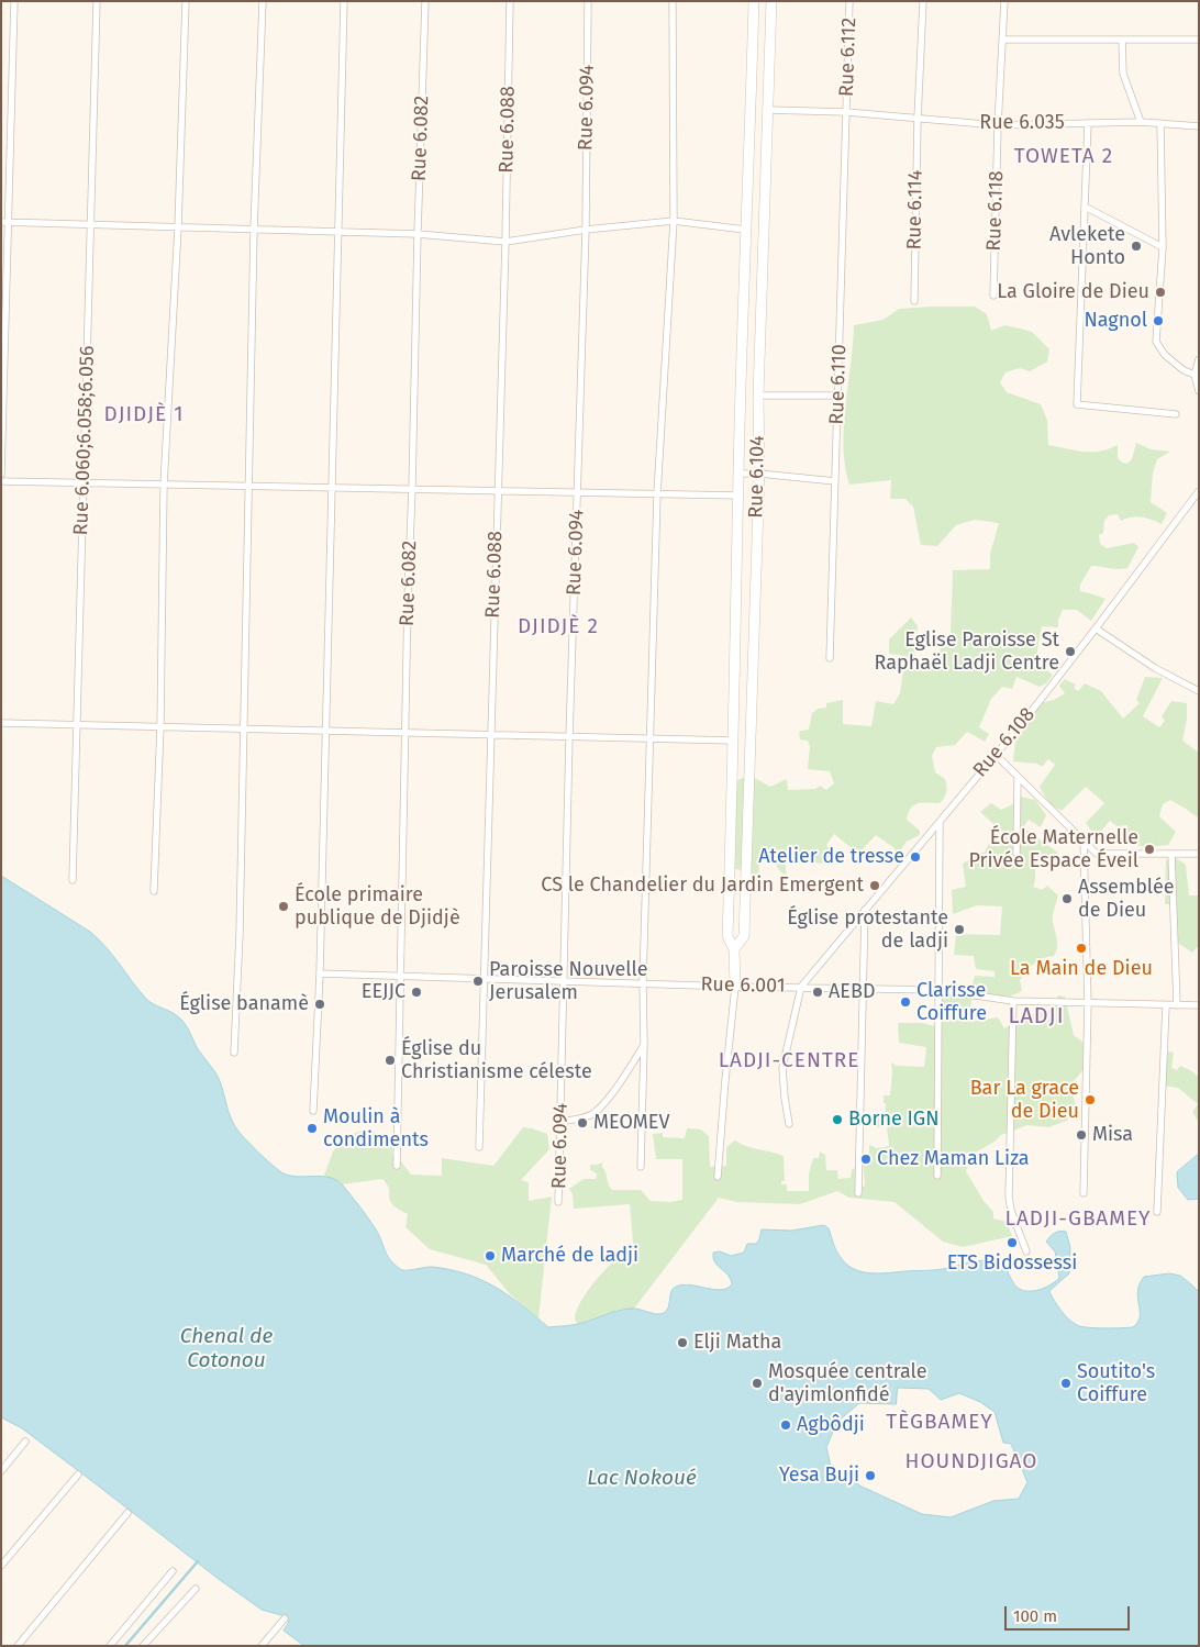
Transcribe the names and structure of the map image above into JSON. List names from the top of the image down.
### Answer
{
  "streets": {
    "street": [
      "Rue 6.112",
      "Rue 6.094",
      "Rue 6.035",
      "Rue 6.088",
      "Rue 6.082",
      "Rue 6.114",
      "Rue 6.118",
      "Rue 6.110",
      "Rue 6.060;6.058;6.056",
      "Rue 6.104",
      "Rue 6.108",
      "Rue 6.001"
    ]
  },
  "crossings": [
    ["Rue 6.112", "Rue 6.035"],
    ["Rue 6.112", "Rue 6.110"],
    ["Rue 6.094", "Rue 6.001"],
    ["Rue 6.035", "Rue 6.114"],
    ["Rue 6.035", "Rue 6.118"],
    ["Rue 6.035", "Rue 6.110"],
    ["Rue 6.035", "Rue 6.104"],
    ["Rue 6.088", "Rue 6.001"],
    ["Rue 6.082", "Rue 6.001"],
    ["Rue 6.104", "Rue 6.001"],
    ["Rue 6.108", "Rue 6.001"]
  ],
  "districts": [
    "TOWETA 2",
    "DJIDJÈ 1",
    "DJIDJÈ 2",
    "LADJI",
    "LADJI-CENTRE",
    "LADJI-GBAMEY",
    "TÈGBAMEY",
    "HOUNDJIGAO"
  ],
  "water": ["Chenal de Cotonou", "Lac Nokoué"],
  "places": [
    "Avlekete Honto",
    "La Gloire de Dieu",
    "Nagnol",
    "Eglise Paroisse St Raphaël Ladji Centre",
    "École Maternelle Privée Espace Éveil",
    "Atelier de tresse",
    "CS le Chandelier du Jardin Emergent",
    "Assemblée de Dieu",
    "École primaire publique de Djidjè",
    "Église protestante de ladji",
    "La Main de Dieu",
    "Paroisse Nouvelle Jerusalem",
    "EEJJC",
    "AEBD",
    "Clarisse Coiffure",
    "Église banamè",
    "Église du Christianisme céleste",
    "Bar La grace de Dieu",
    "Borne IGN",
    "MEOMEV",
    "Moulin à condiments",
    "Misa",
    "Chez Maman Liza",
    "ETS Bidossessi",
    "Marché de ladji",
    "Elji Matha",
    "Mosquée centrale d'ayimlonfidé",
    "Soutito's Coiffure",
    "Agbôdji",
    "Yesa Buji"
  ],
  "scale_bar": "100 m"
}
